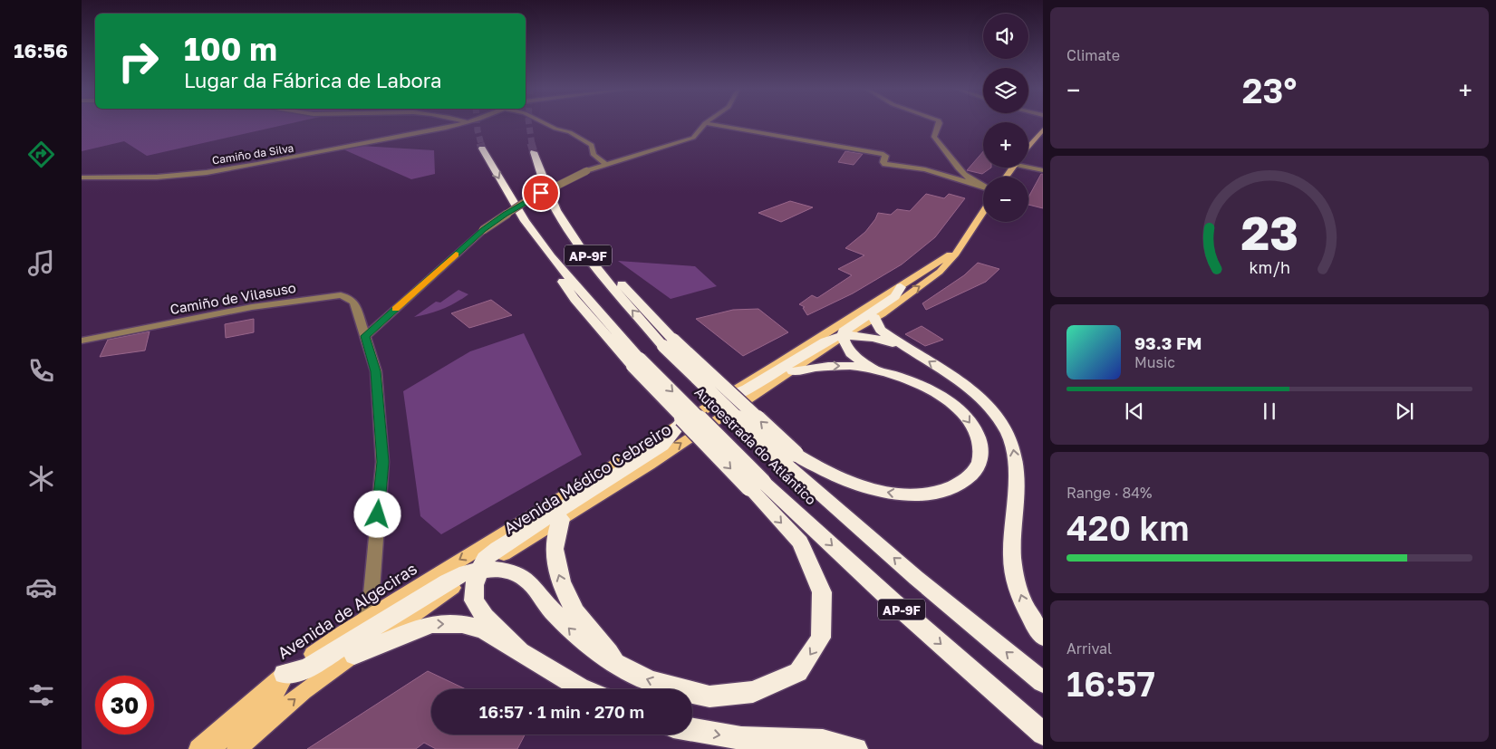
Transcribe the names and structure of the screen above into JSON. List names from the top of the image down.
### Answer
{
  "streets": {
    "highway": ["AP-9F", "Autoestrada do Atlántico"],
    "main road": ["Avenida Médico Cebreiro", "Avenida de Algeciras"],
    "street": ["Camiño da Silva", "Camiño de Vilasuso"]
  },
  "crossings": [
    ["AP-9F", "Autoestrada do Atlántico"],
    ["Camiño de Vilasuso", "Avenida de Algeciras"],
    ["Avenida Médico Cebreiro", "Avenida de Algeciras"]
  ],
  "one_way": ["Avenida de Algeciras"],
  "page": {
    "tabs": "16:56",
    "tile": [
      "Climate",
      ["Range · 84%", "420 km"],
      ["Arrival", "16:57"]
    ],
    "map_buttons": ["+", "−"],
    "turn": ["100 m", "Lugar da Fábrica de Labora"],
    "heat": ["−", "23°", "+"],
    "song": ["93.3 FM", "Music"],
    "limit": "30",
    "trip": "16:57 · 1 min · 270 m",
    "gauge": ["23", "km/h"]
  }
}
